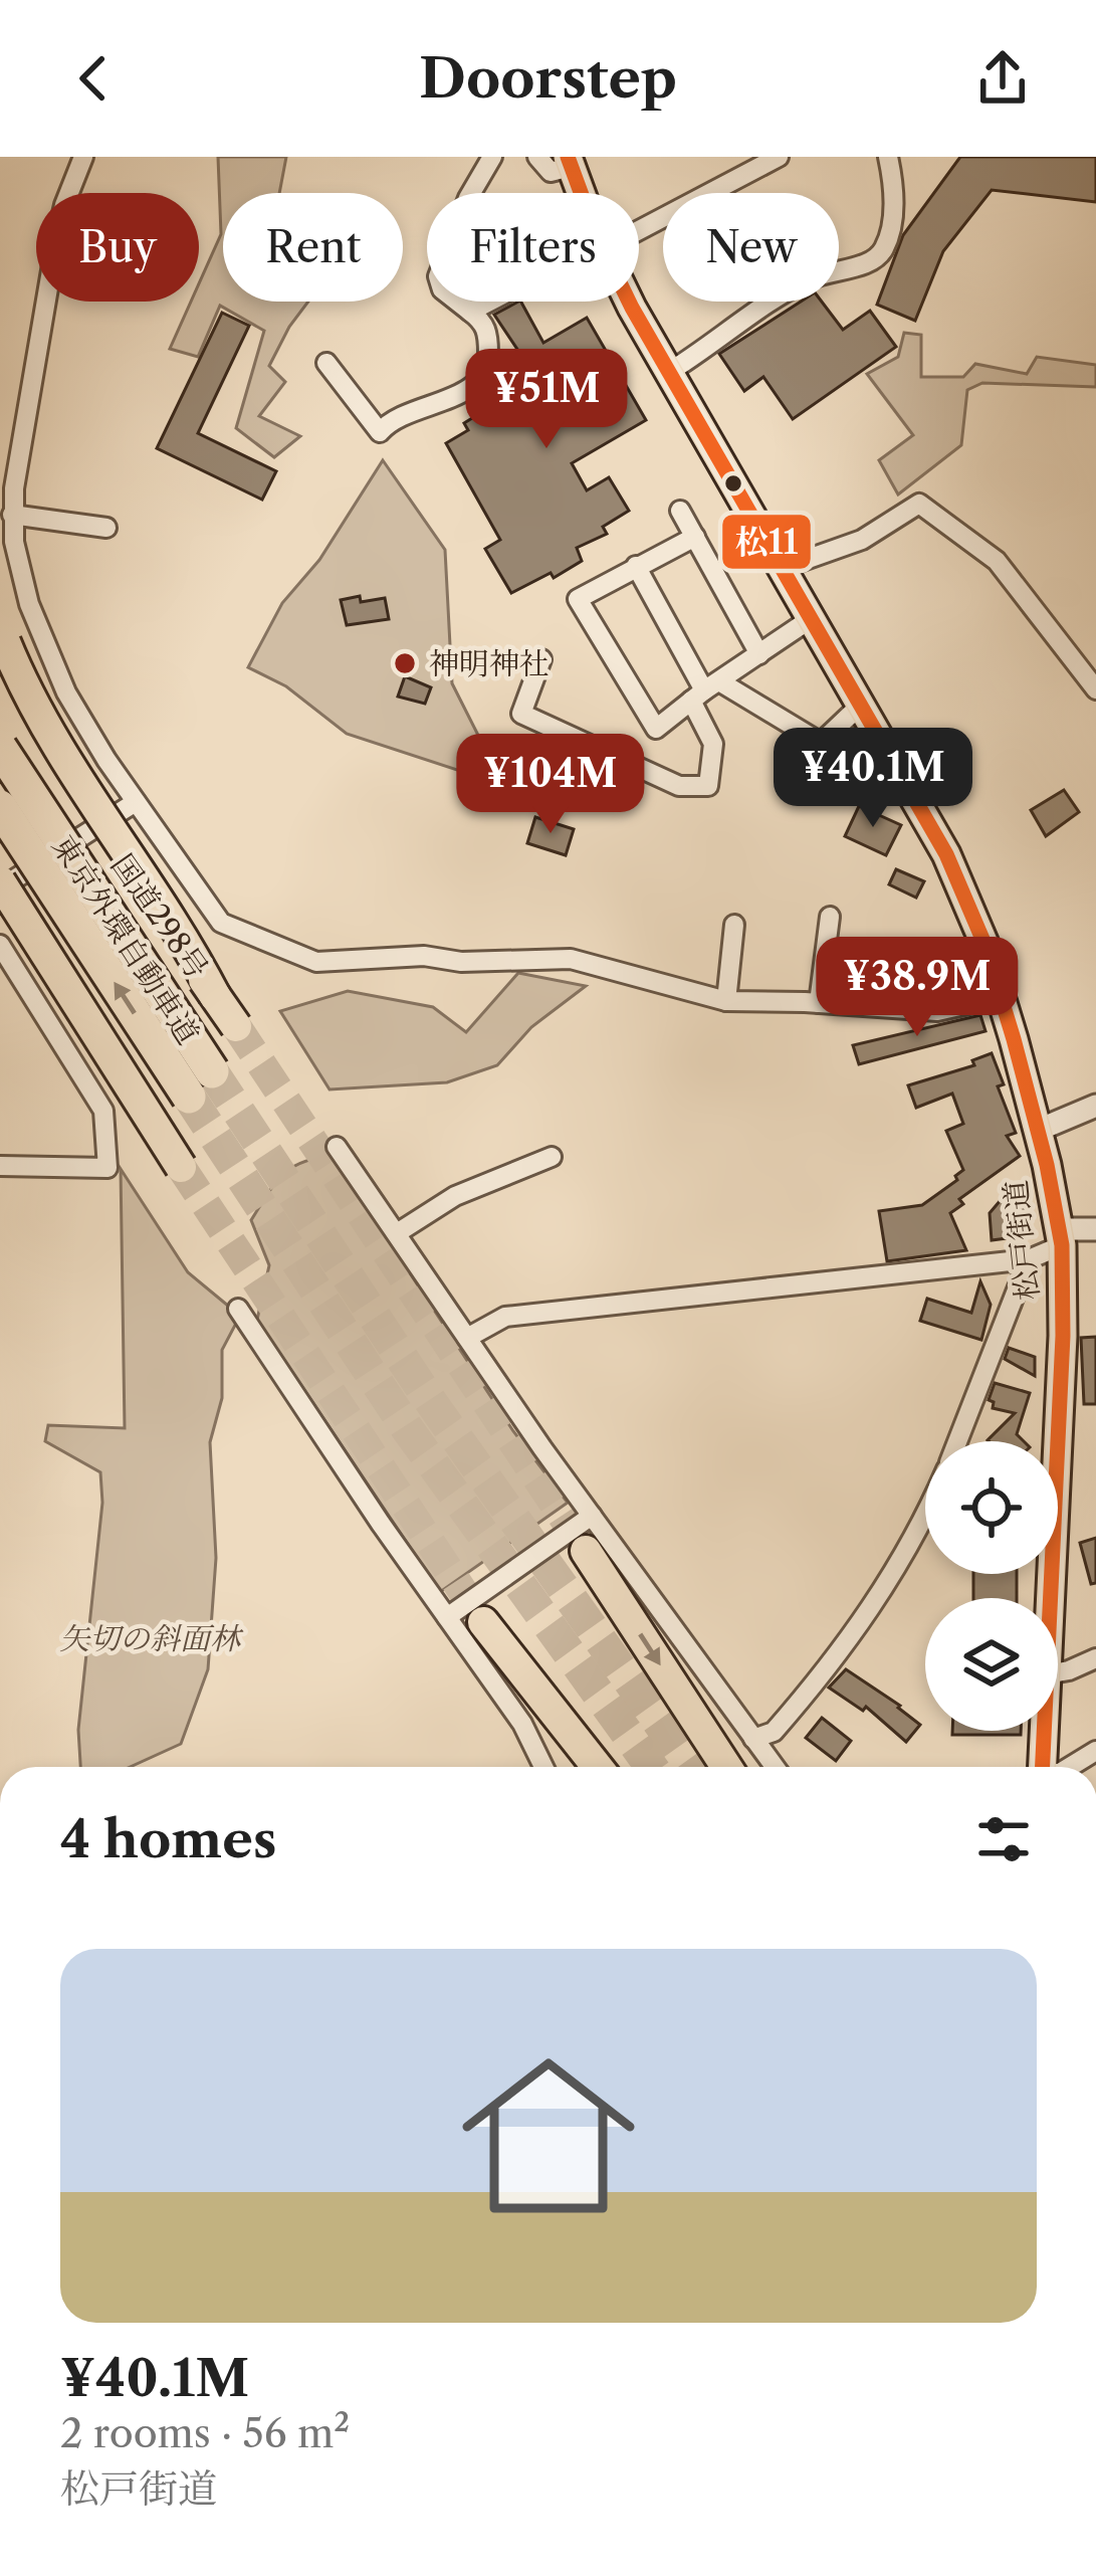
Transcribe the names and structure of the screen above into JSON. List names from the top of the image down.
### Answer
{
  "streets": {
    "highway": ["国道298号", "東京外環自動車道"],
    "main road": ["松戸街道"]
  },
  "parks": ["矢切の斜面林"],
  "places": ["神明神社"],
  "lines": ["transit line 松11"],
  "page": {
    "header": "Doorstep",
    "chip": [
      "Buy",
      "Rent",
      "Filters",
      "New"
    ],
    "price": [
      "¥51M",
      "¥40.1M",
      "¥104M",
      "¥38.9M"
    ],
    "heading": "4 homes",
    "list": [
      {
        "name": "¥40.1M",
        "note": "2 rooms · 56 m² · 松戸街道"
      }
    ]
  }
}
